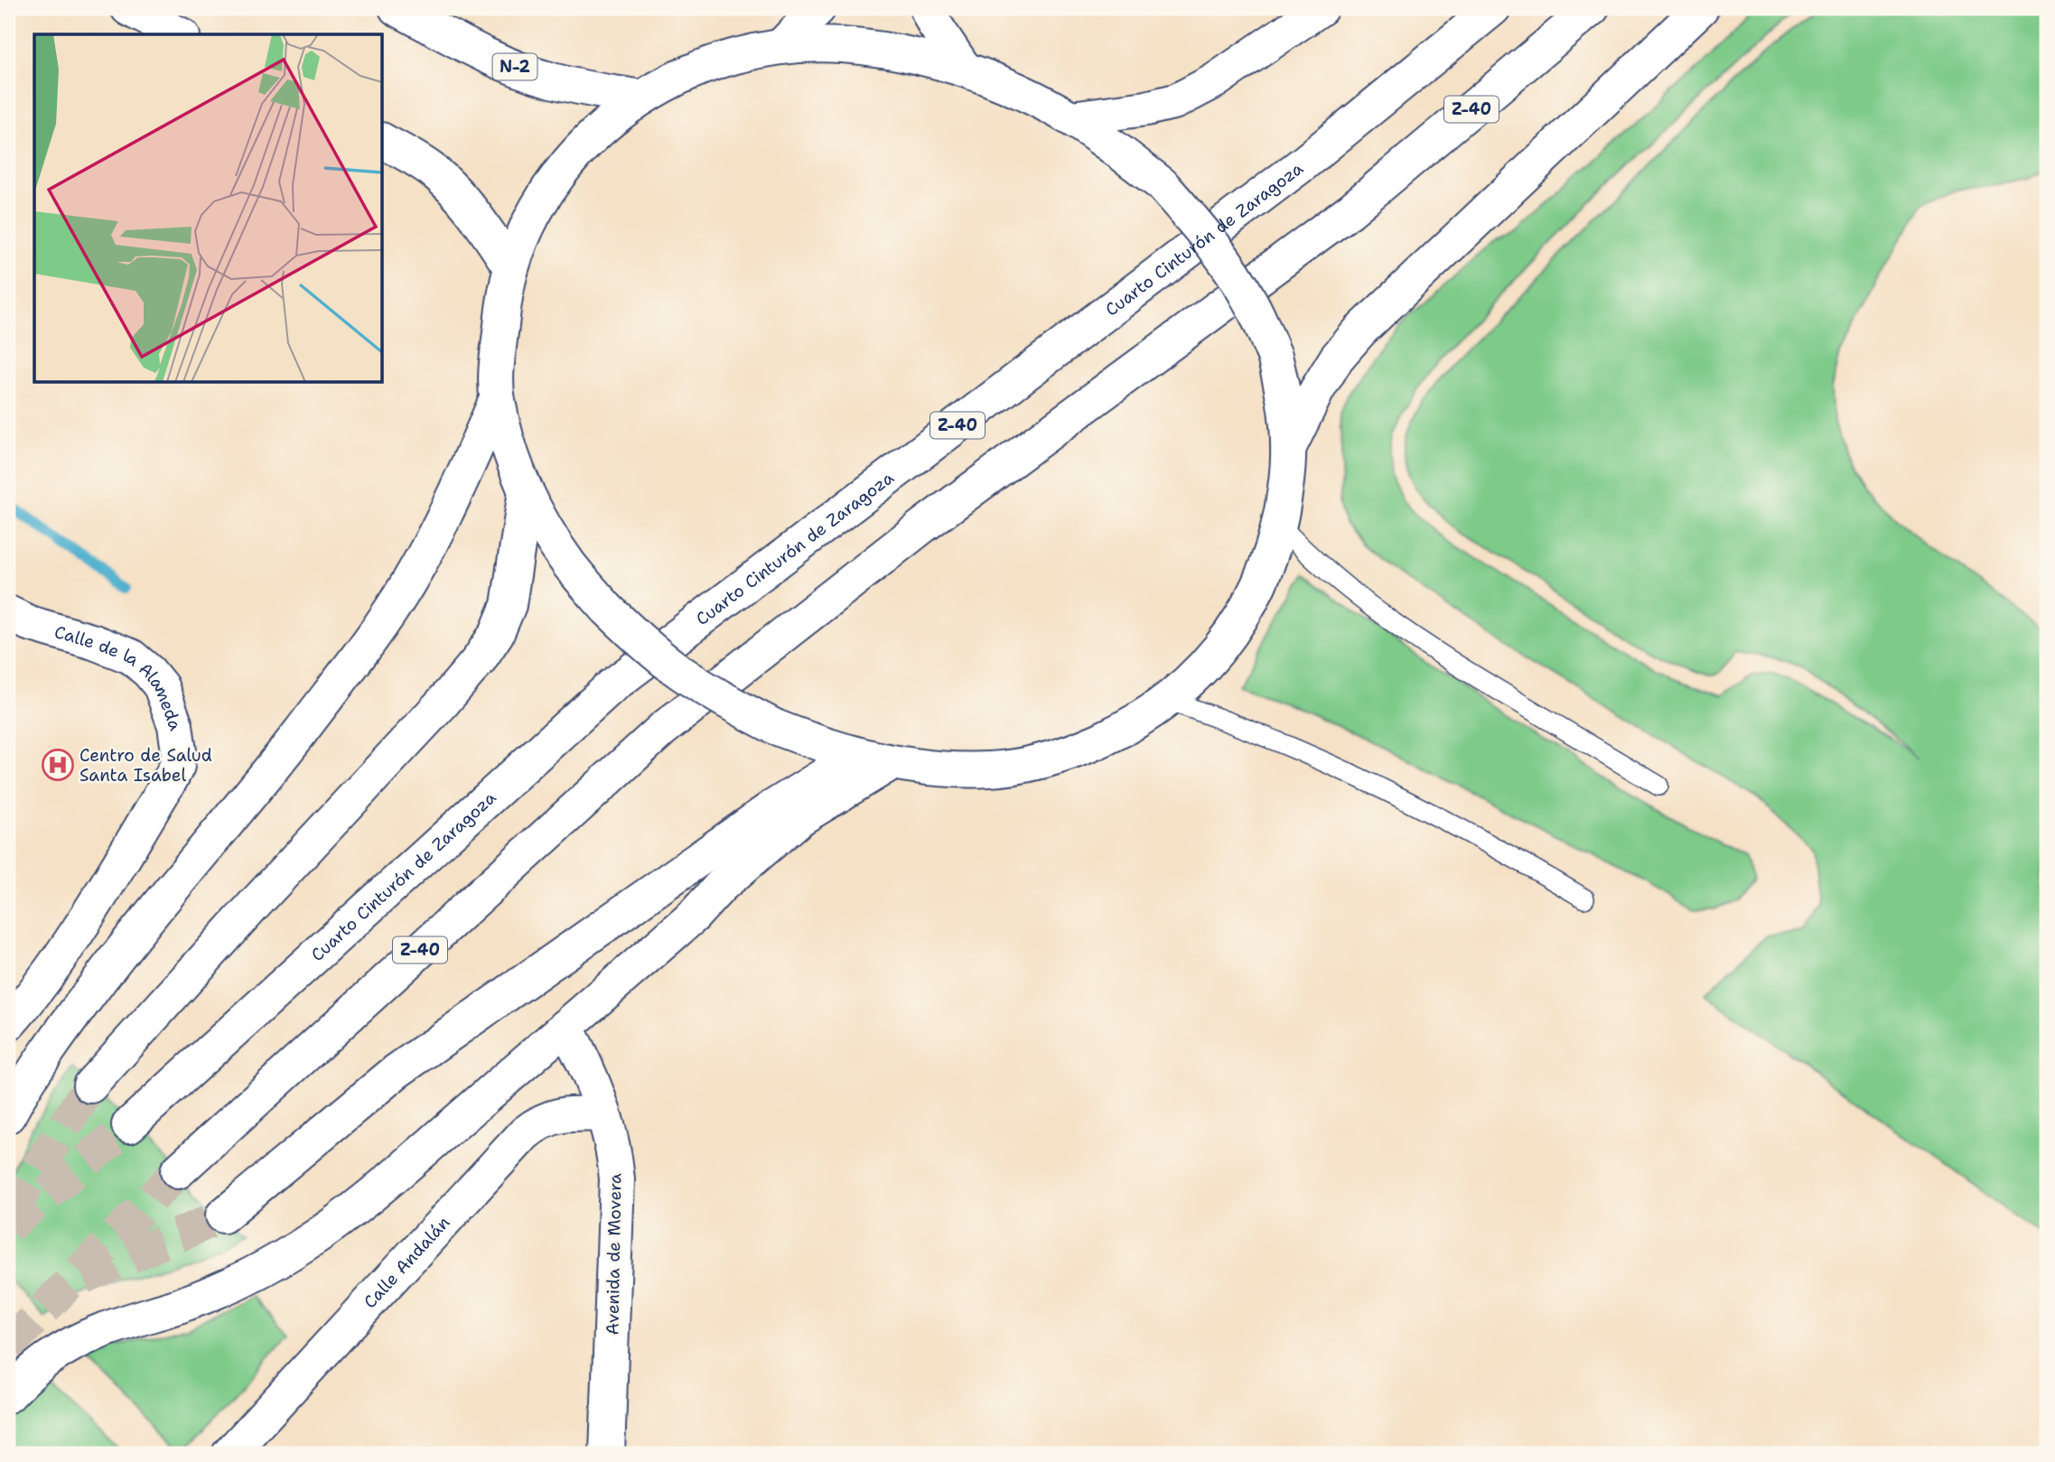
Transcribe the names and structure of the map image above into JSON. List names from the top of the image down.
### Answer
{
  "streets": {
    "main road": [
      "N-2",
      "Z-40",
      "Cuarto Cinturón de Zaragoza",
      "Calle de la Alameda",
      "Avenida de Movera",
      "Calle Andalán"
    ]
  },
  "crossings": [
    ["Avenida de Movera", "Calle Andalán"]
  ],
  "places": {
    "hospital": ["Centro de Salud Santa Isabel"]
  }
}
